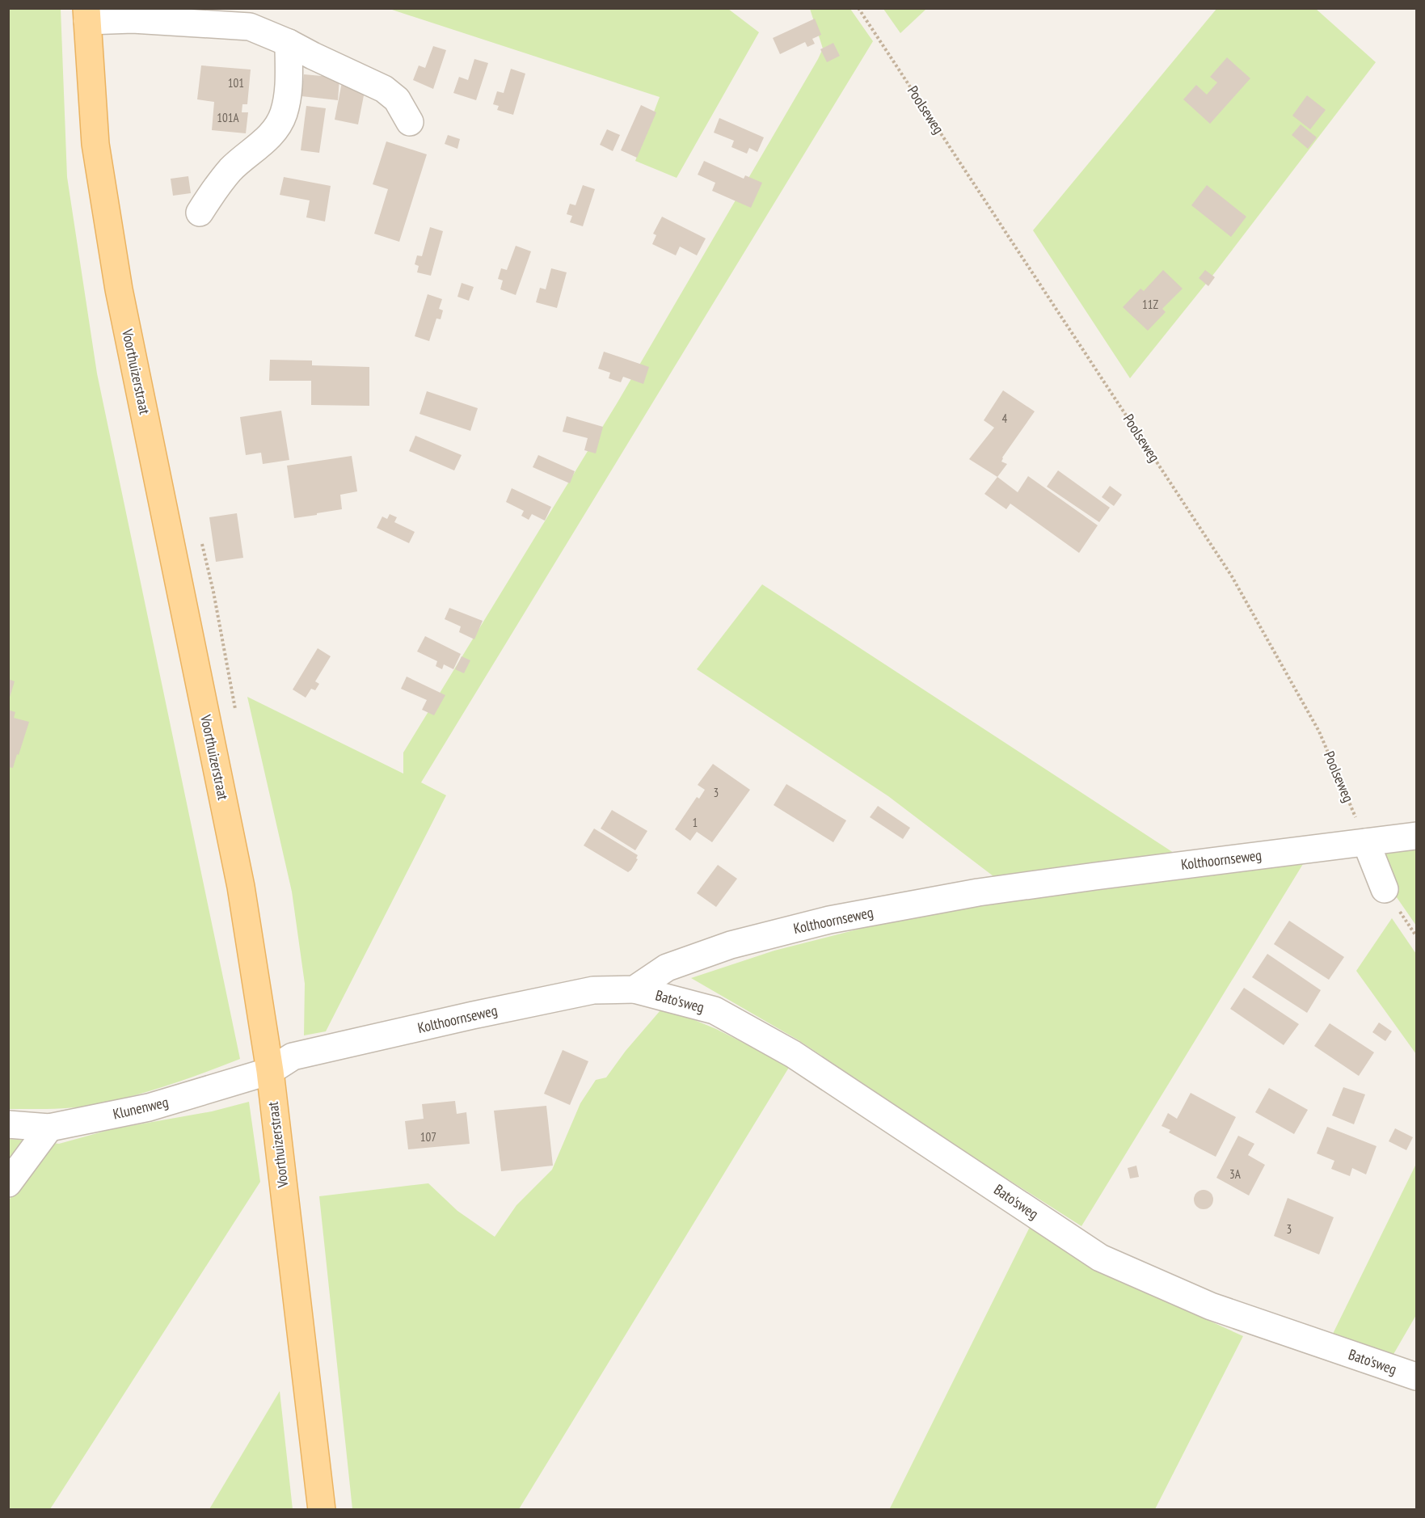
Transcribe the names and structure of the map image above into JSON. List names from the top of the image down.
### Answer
{
  "streets": {
    "main road": ["Voorthuizerstraat"],
    "street": ["Kolthoornseweg", "Bato'sweg", "Klunenweg"],
    "path": ["Poolseweg"]
  },
  "crossings": [
    ["Poolseweg", "Kolthoornseweg"],
    ["Voorthuizerstraat", "Kolthoornseweg"],
    ["Voorthuizerstraat", "Klunenweg"],
    ["Kolthoornseweg", "Bato'sweg"],
    ["Kolthoornseweg", "Klunenweg"]
  ],
  "house_numbers": [
    "101",
    "101A",
    "11Z",
    "4",
    "3",
    "1",
    "107",
    "3A",
    "3"
  ]
}
